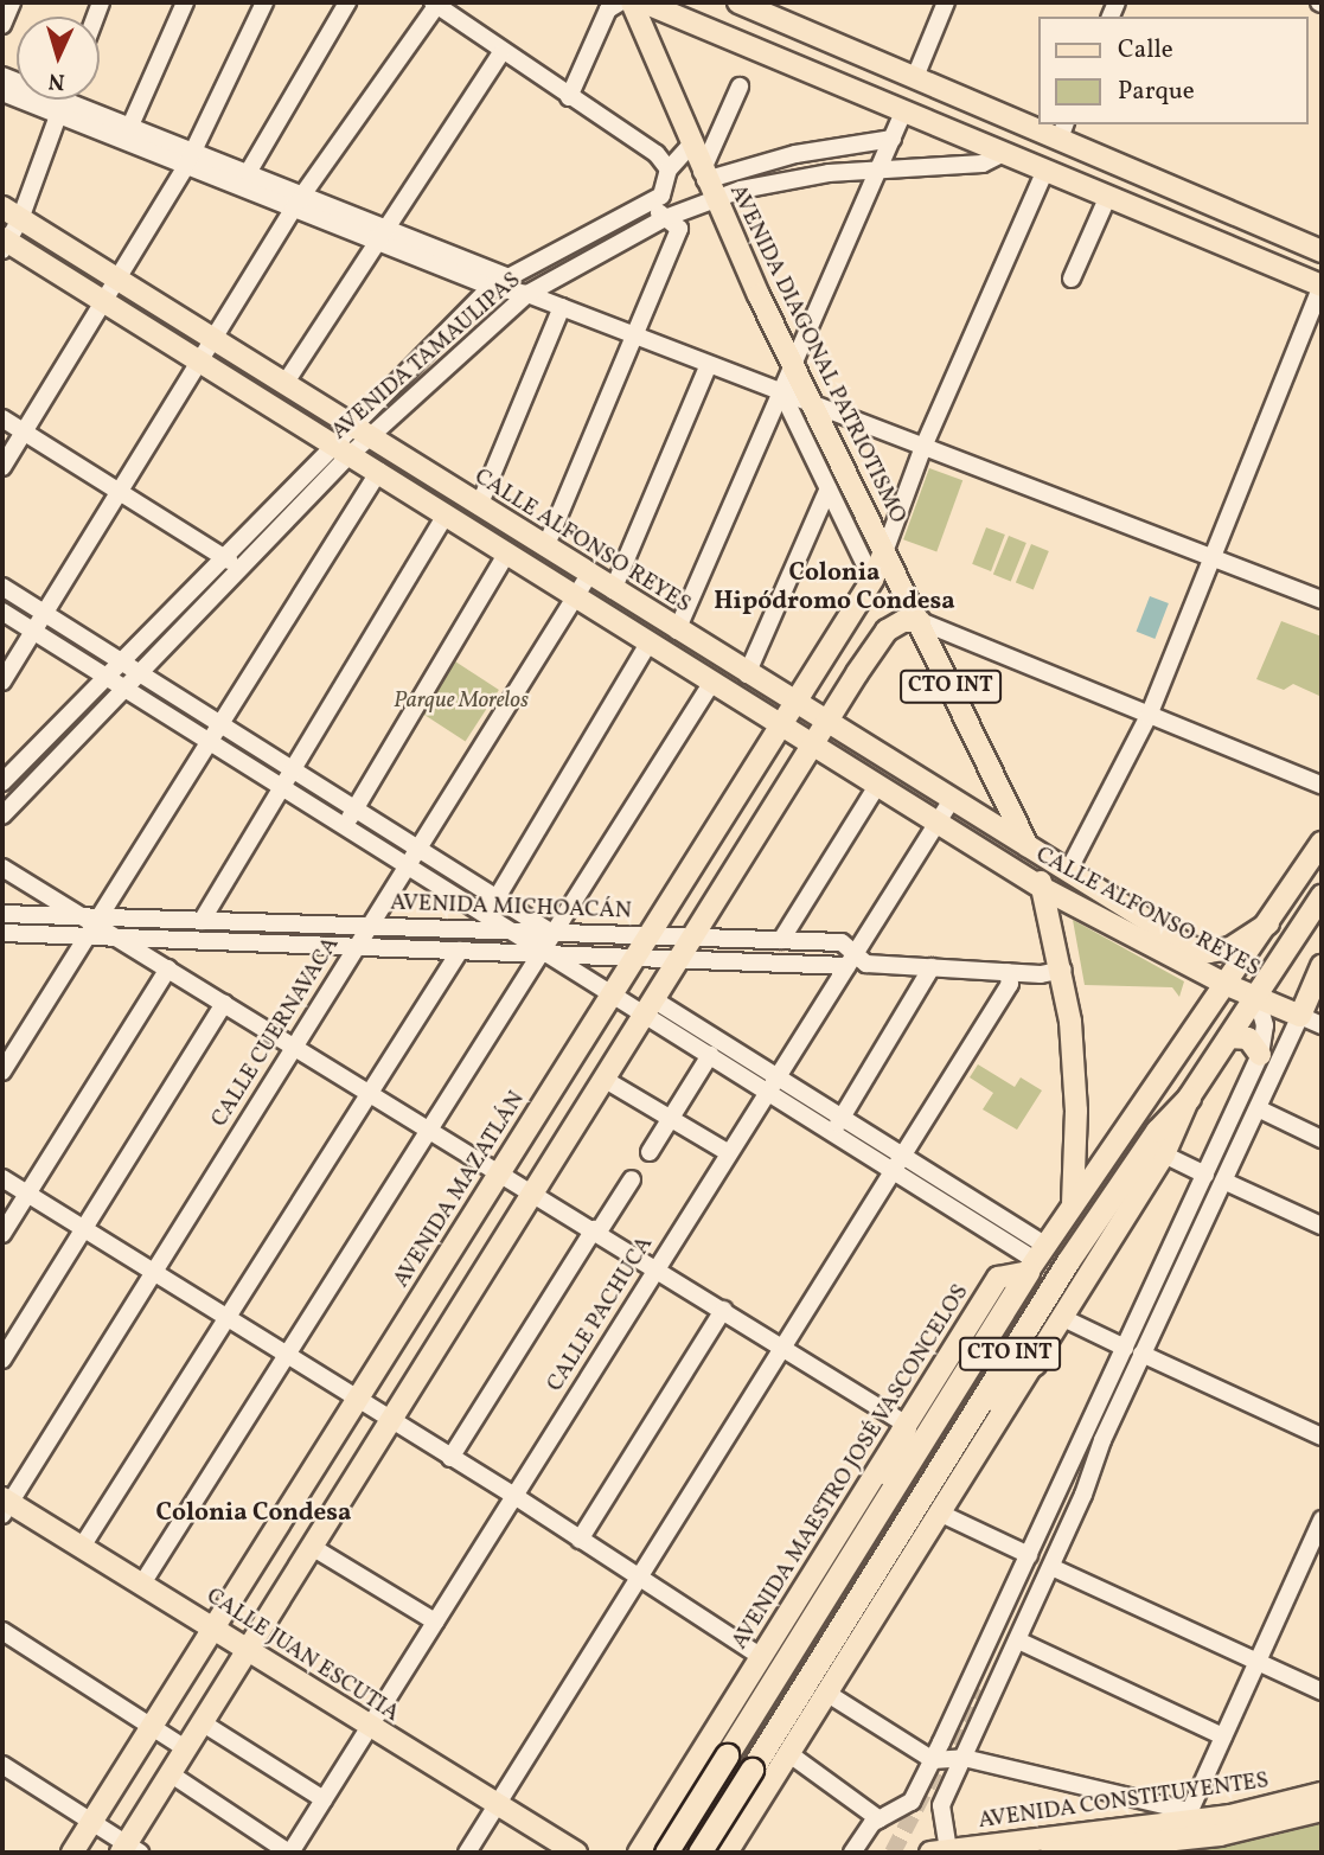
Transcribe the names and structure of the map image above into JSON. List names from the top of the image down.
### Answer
{
  "streets": {
    "highway": ["CTO INT"],
    "main road": [
      "AVENIDA DIAGONAL PATRIOTISMO",
      "CALLE ALFONSO REYES",
      "AVENIDA MAZATLÁN",
      "AVENIDA MAESTRO JOSÉ VASCONCELOS",
      "CALLE JUAN ESCUTIA",
      "AVENIDA CONSTITUYENTES"
    ],
    "street": [
      "AVENIDA TAMAULIPAS",
      "AVENIDA MICHOACÁN",
      "CALLE CUERNAVACA",
      "CALLE PACHUCA"
    ]
  },
  "crossings": [
    ["AVENIDA DIAGONAL PATRIOTISMO", "AVENIDA TAMAULIPAS"],
    ["AVENIDA DIAGONAL PATRIOTISMO", "CALLE ALFONSO REYES"],
    ["AVENIDA DIAGONAL PATRIOTISMO", "CTO INT"],
    ["AVENIDA DIAGONAL PATRIOTISMO", "AVENIDA MICHOACÁN"],
    ["AVENIDA DIAGONAL PATRIOTISMO", "AVENIDA MAZATLÁN"],
    ["AVENIDA TAMAULIPAS", "CALLE ALFONSO REYES"],
    ["CALLE ALFONSO REYES", "CTO INT"],
    ["CALLE ALFONSO REYES", "CALLE CUERNAVACA"],
    ["CALLE ALFONSO REYES", "AVENIDA MAZATLÁN"],
    ["CALLE ALFONSO REYES", "CALLE PACHUCA"],
    ["CTO INT", "AVENIDA MAESTRO JOSÉ VASCONCELOS"],
    ["AVENIDA MICHOACÁN", "CALLE CUERNAVACA"],
    ["AVENIDA MICHOACÁN", "AVENIDA MAZATLÁN"],
    ["AVENIDA MICHOACÁN", "CALLE PACHUCA"],
    ["CALLE CUERNAVACA", "CALLE JUAN ESCUTIA"],
    ["AVENIDA MAZATLÁN", "CALLE JUAN ESCUTIA"],
    ["CALLE PACHUCA", "CALLE JUAN ESCUTIA"]
  ],
  "districts": ["Colonia Hipódromo Condesa", "Colonia Condesa"],
  "parks": ["Parque Morelos"],
  "legend": ["Calle", "Parque"],
  "north": "bottom"
}
